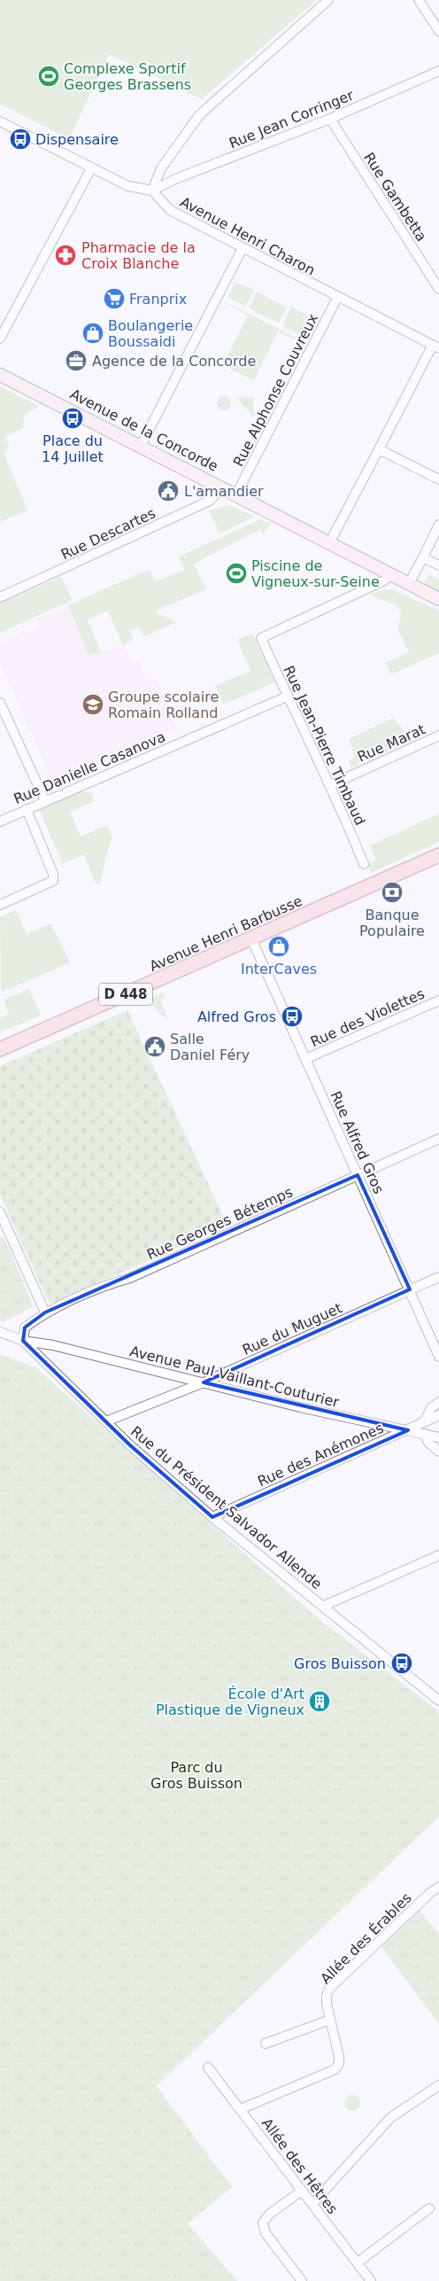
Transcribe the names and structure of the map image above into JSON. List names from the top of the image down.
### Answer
{
  "streets": {
    "main road": ["Avenue Henri Barbusse", "D 448"],
    "street": [
      "Rue Jean Corringer",
      "Rue Gambetta",
      "Avenue Henri Charon",
      "Rue Alphonse Couvreux",
      "Avenue de la Concorde",
      "Rue Descartes",
      "Rue Marat",
      "Rue Jean-Pierre Timbaud",
      "Rue Danielle Casanova",
      "Rue des Violettes",
      "Rue Alfred Gros",
      "Rue Georges Bétemps",
      "Rue du Muguet",
      "Avenue Paul Vaillant-Couturier",
      "Rue des Anémones",
      "Rue du Président Salvador Allende",
      "Allée des Érables",
      "Allée des Hêtres"
    ]
  },
  "crossings": [
    ["Rue Jean Corringer", "Rue Gambetta"],
    ["Rue Jean Corringer", "Avenue Henri Charon"],
    ["Avenue Henri Charon", "Rue Alphonse Couvreux"],
    ["Rue Alphonse Couvreux", "Avenue de la Concorde"],
    ["Avenue de la Concorde", "Rue Descartes"],
    ["Avenue de la Concorde", "Rue Jean-Pierre Timbaud"],
    ["Rue Marat", "Rue Jean-Pierre Timbaud"],
    ["Rue Jean-Pierre Timbaud", "Rue Danielle Casanova"],
    ["Avenue Henri Barbusse", "Rue Alfred Gros"],
    ["Rue des Violettes", "Rue Alfred Gros"],
    ["Rue Alfred Gros", "Rue Georges Bétemps"],
    ["Rue Alfred Gros", "Rue du Muguet"],
    ["Rue Georges Bétemps", "Avenue Paul Vaillant-Couturier"],
    ["Rue Georges Bétemps", "Rue du Président Salvador Allende"],
    ["Rue du Muguet", "Avenue Paul Vaillant-Couturier"],
    ["Rue du Muguet", "Rue du Président Salvador Allende"],
    ["Avenue Paul Vaillant-Couturier", "Rue des Anémones"],
    ["Avenue Paul Vaillant-Couturier", "Rue du Président Salvador Allende"],
    ["Rue des Anémones", "Rue du Président Salvador Allende"],
    ["Allée des Érables", "Allée des Hêtres"]
  ],
  "parks": ["Parc du Gros Buisson"],
  "places": {
    "sports": ["Complexe Sportif Georges Brassens", "Piscine de Vigneux-sur-Seine"],
    "bus stop": [
      "Dispensaire",
      "Place du 14 Juillet",
      "Alfred Gros",
      "Gros Buisson"
    ],
    "pharmacy": ["Pharmacie de la Croix Blanche"],
    "supermarket": ["Franprix"],
    "shop": ["Boulangerie Boussaidi", "InterCaves"],
    "office": ["Agence de la Concorde"],
    "public building": ["L'amandier", "Salle Daniel Féry"],
    "school or university": ["Groupe scolaire Romain Rolland"],
    "bank": ["Banque Populaire"],
    "building": ["École d'Art Plastique de Vigneux"]
  }
}
